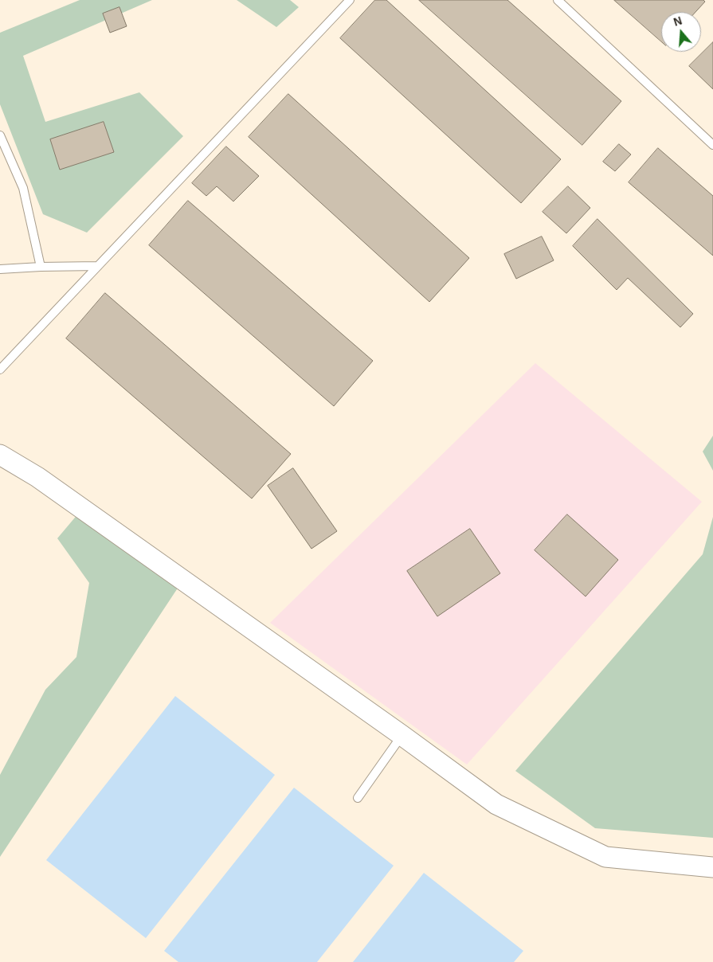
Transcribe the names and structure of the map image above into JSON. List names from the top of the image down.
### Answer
{
  "north": "top"
}
